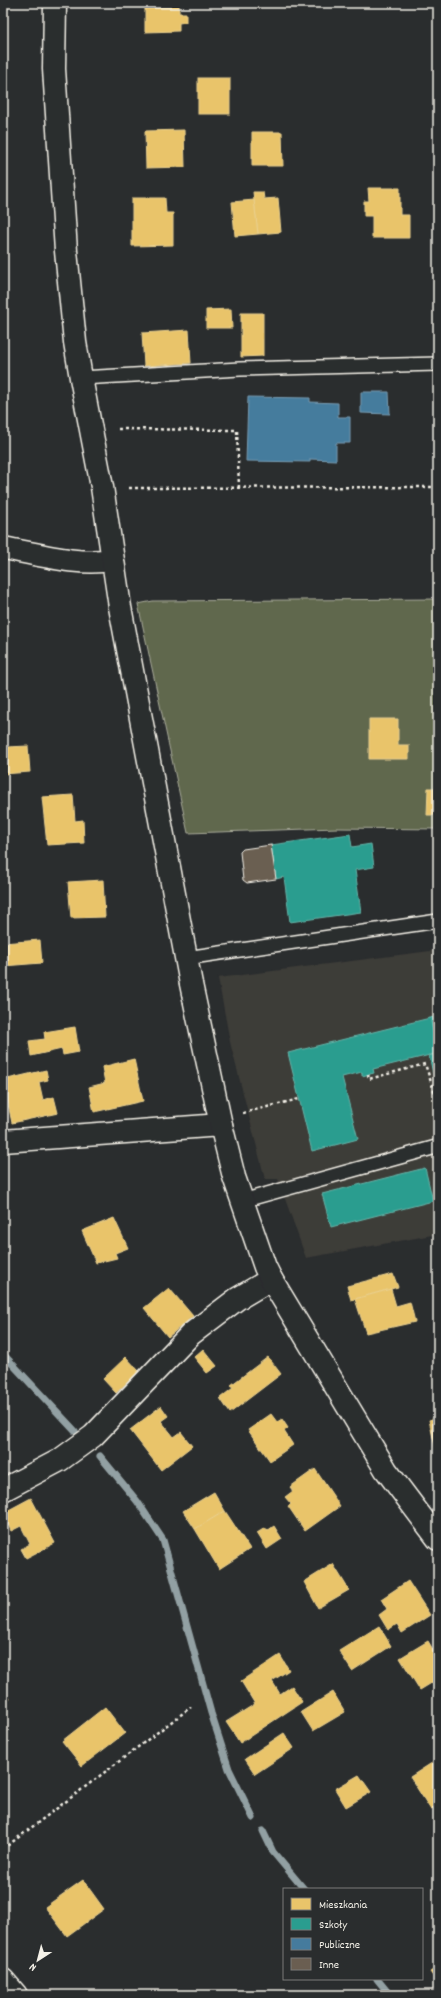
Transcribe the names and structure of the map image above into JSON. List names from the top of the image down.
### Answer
{
  "legend": [
    "Mieszkania",
    "Szkoły",
    "Publiczne",
    "Inne"
  ],
  "north": "bottom left"
}
